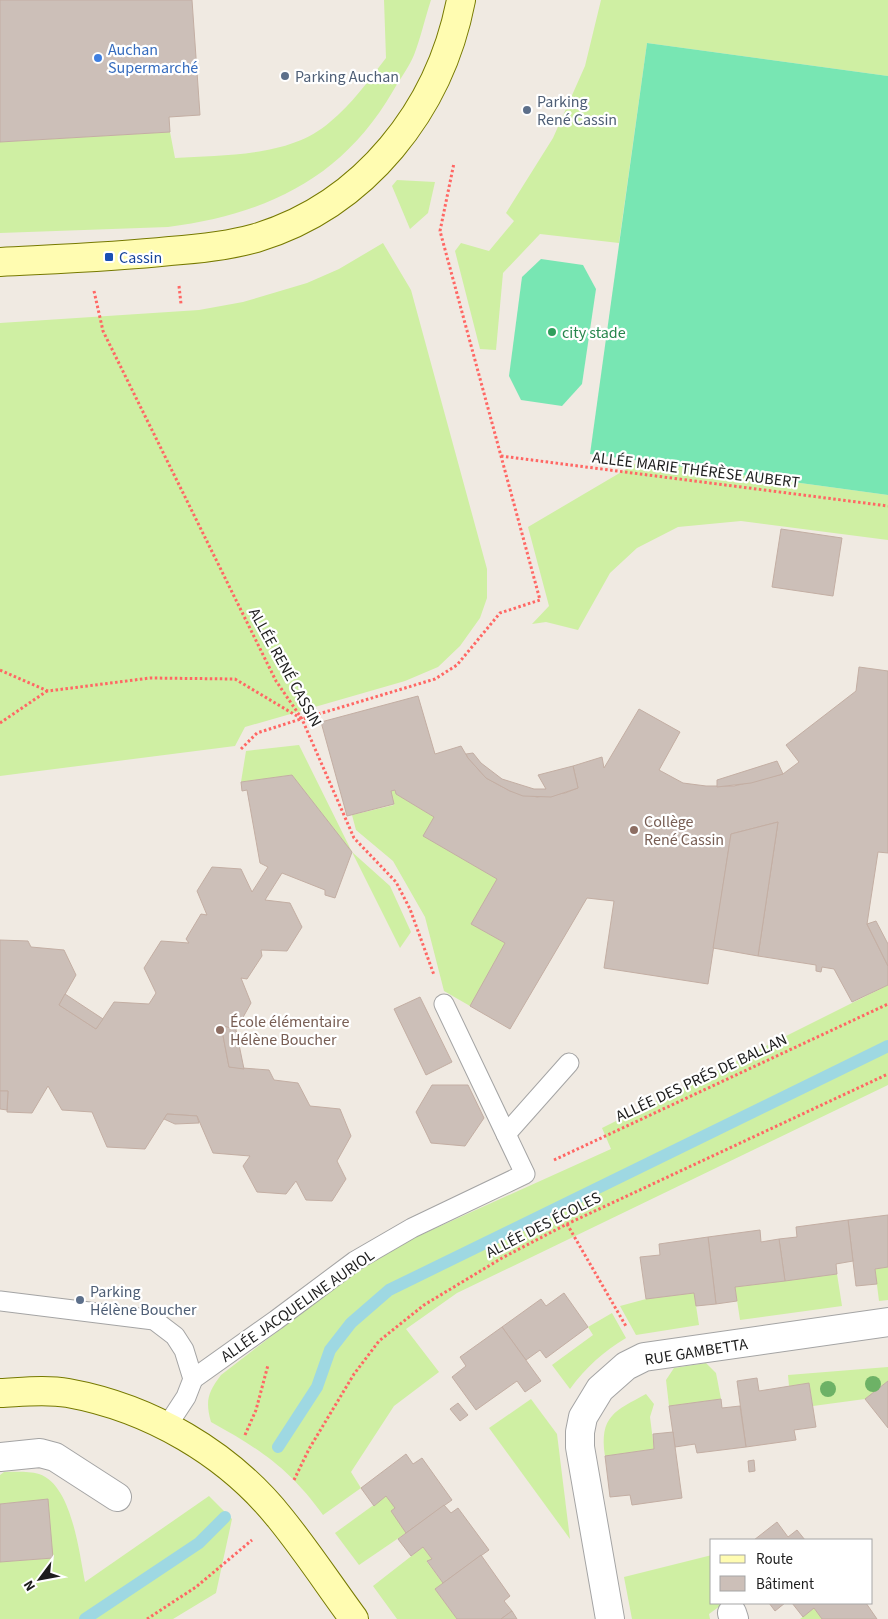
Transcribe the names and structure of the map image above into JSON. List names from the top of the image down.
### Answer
{
  "streets": {
    "street": ["RUE GAMBETTA"],
    "lane": ["ALLÉE JACQUELINE AURIOL"],
    "path": [
      "ALLÉE MARIE THÉRÈSE AUBERT",
      "ALLÉE RENÉ CASSIN",
      "ALLÉE DES PRÉS DE BALLAN",
      "ALLÉE DES ÉCOLES"
    ]
  },
  "crossings": [
    ["ALLÉE DES PRÉS DE BALLAN", "ALLÉE JACQUELINE AURIOL"]
  ],
  "places": {
    "other": [
      "Auchan Supermarché",
      "Parking Auchan",
      "Parking René Cassin",
      "city stade",
      "Collège René Cassin",
      "École élémentaire Hélène Boucher",
      "Parking Hélène Boucher"
    ],
    "transit": ["Cassin"]
  },
  "legend": ["Route", "Bâtiment"],
  "north": "bottom left"
}
